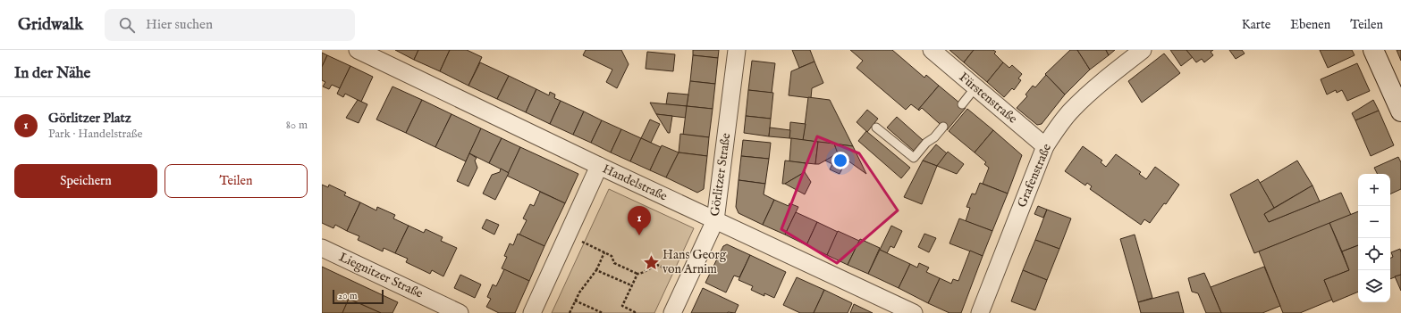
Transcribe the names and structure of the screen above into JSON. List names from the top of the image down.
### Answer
{
  "streets": {
    "street": [
      "Fürstenstraße",
      "Görlitzer Straße",
      "Grafenstraße",
      "Handelstraße",
      "Liegnitzer Straße"
    ]
  },
  "crossings": [
    ["Fürstenstraße", "Grafenstraße"],
    ["Görlitzer Straße", "Handelstraße"]
  ],
  "places": {
    "place": ["Hans Georg von Arnim"]
  },
  "scale_bar": "20 m",
  "page": {
    "header": "Gridwalk",
    "search": "Hier suchen",
    "nav": ["Karte", "Ebenen", "Teilen"],
    "heading": "In der Nähe",
    "list": [
      {
        "mark": "1",
        "name": "Görlitzer Platz",
        "note": "Park · Handelstraße",
        "value": "80 m"
      }
    ],
    "buttons": ["Speichern", "Teilen"],
    "map_buttons": ["+", "−"],
    "pins": "1",
    "scale": "20 m"
  }
}
